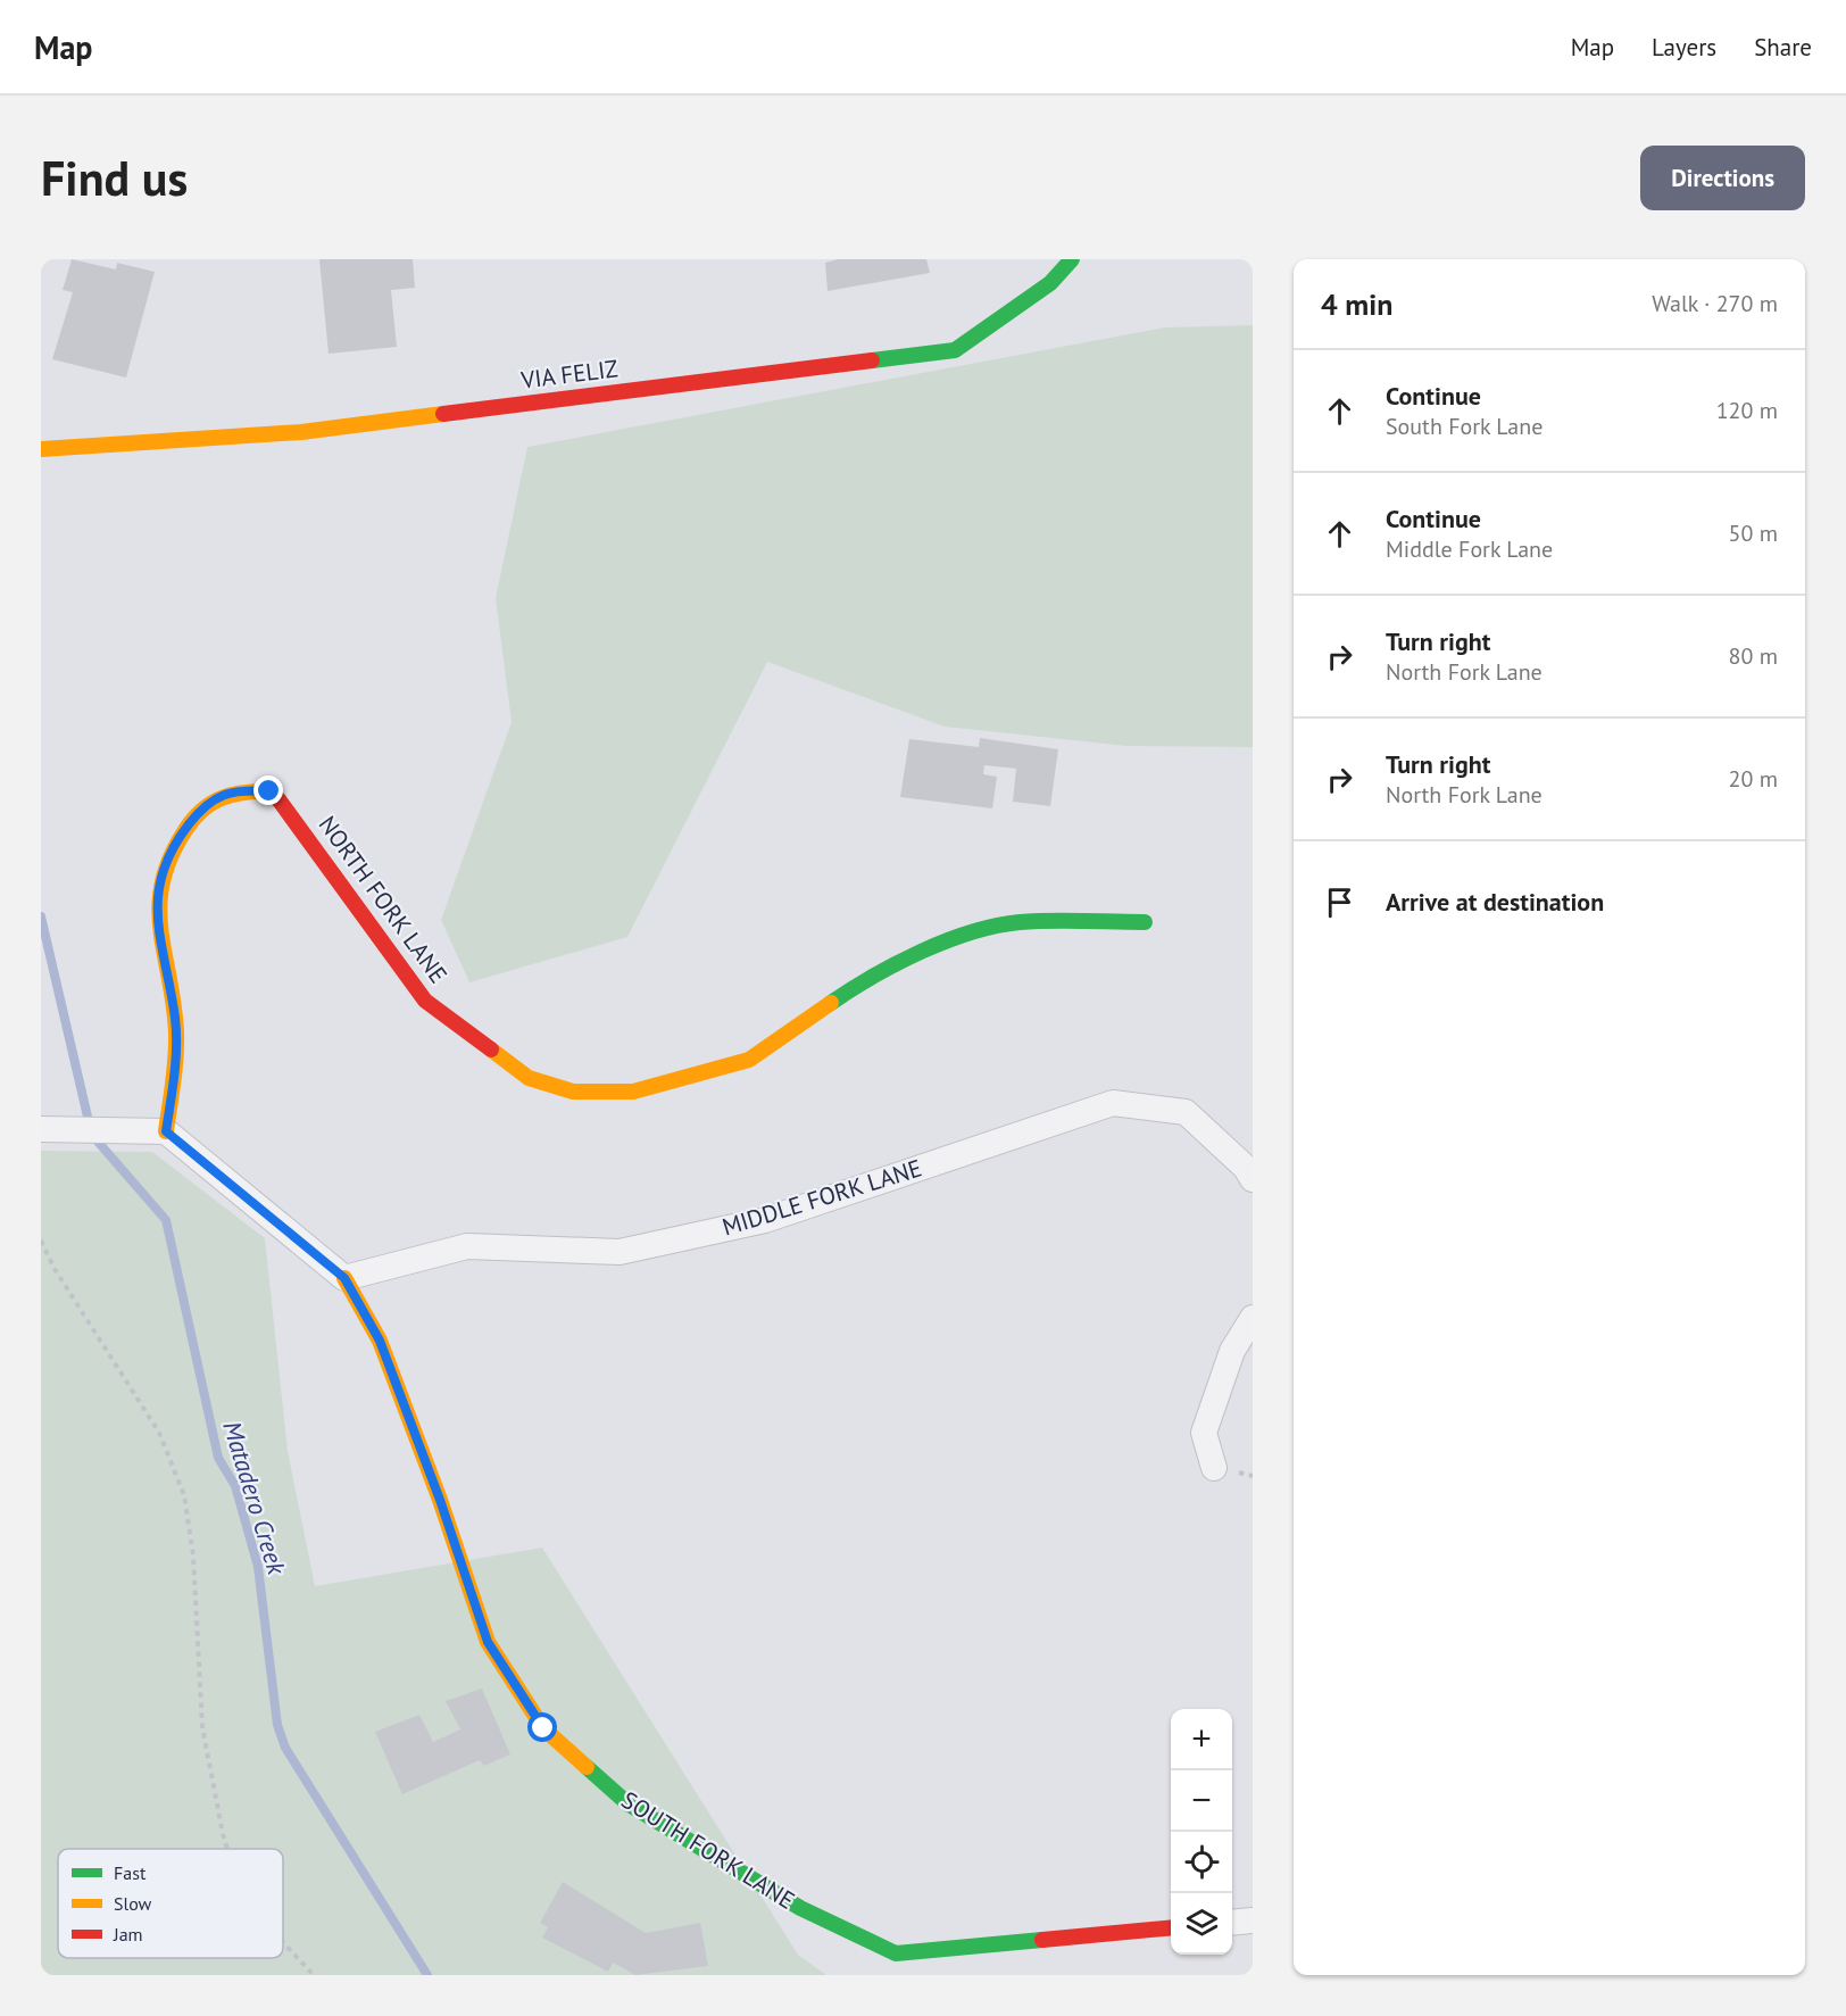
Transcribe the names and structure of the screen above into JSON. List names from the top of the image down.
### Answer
{
  "streets": {
    "street": [
      "VIA FELIZ",
      "NORTH FORK LANE",
      "MIDDLE FORK LANE",
      "SOUTH FORK LANE"
    ]
  },
  "crossings": [
    ["MIDDLE FORK LANE", "SOUTH FORK LANE"]
  ],
  "water": ["Matadero Creek"],
  "legend": ["Fast", "Slow", "Jam"],
  "page": {
    "header": "Map",
    "nav": ["Map", "Layers", "Share"],
    "buttons": "Directions",
    "title": "Find us",
    "heading": ["4 min", "Walk · 270 m"],
    "list": [
      ["Continue", "South Fork Lane", "120 m"],
      ["Continue", "Middle Fork Lane", "50 m"],
      ["Turn right", "North Fork Lane", "80 m"],
      ["Turn right", "North Fork Lane", "20 m"],
      "Arrive at destination"
    ],
    "map_buttons": ["+", "−"]
  }
}
